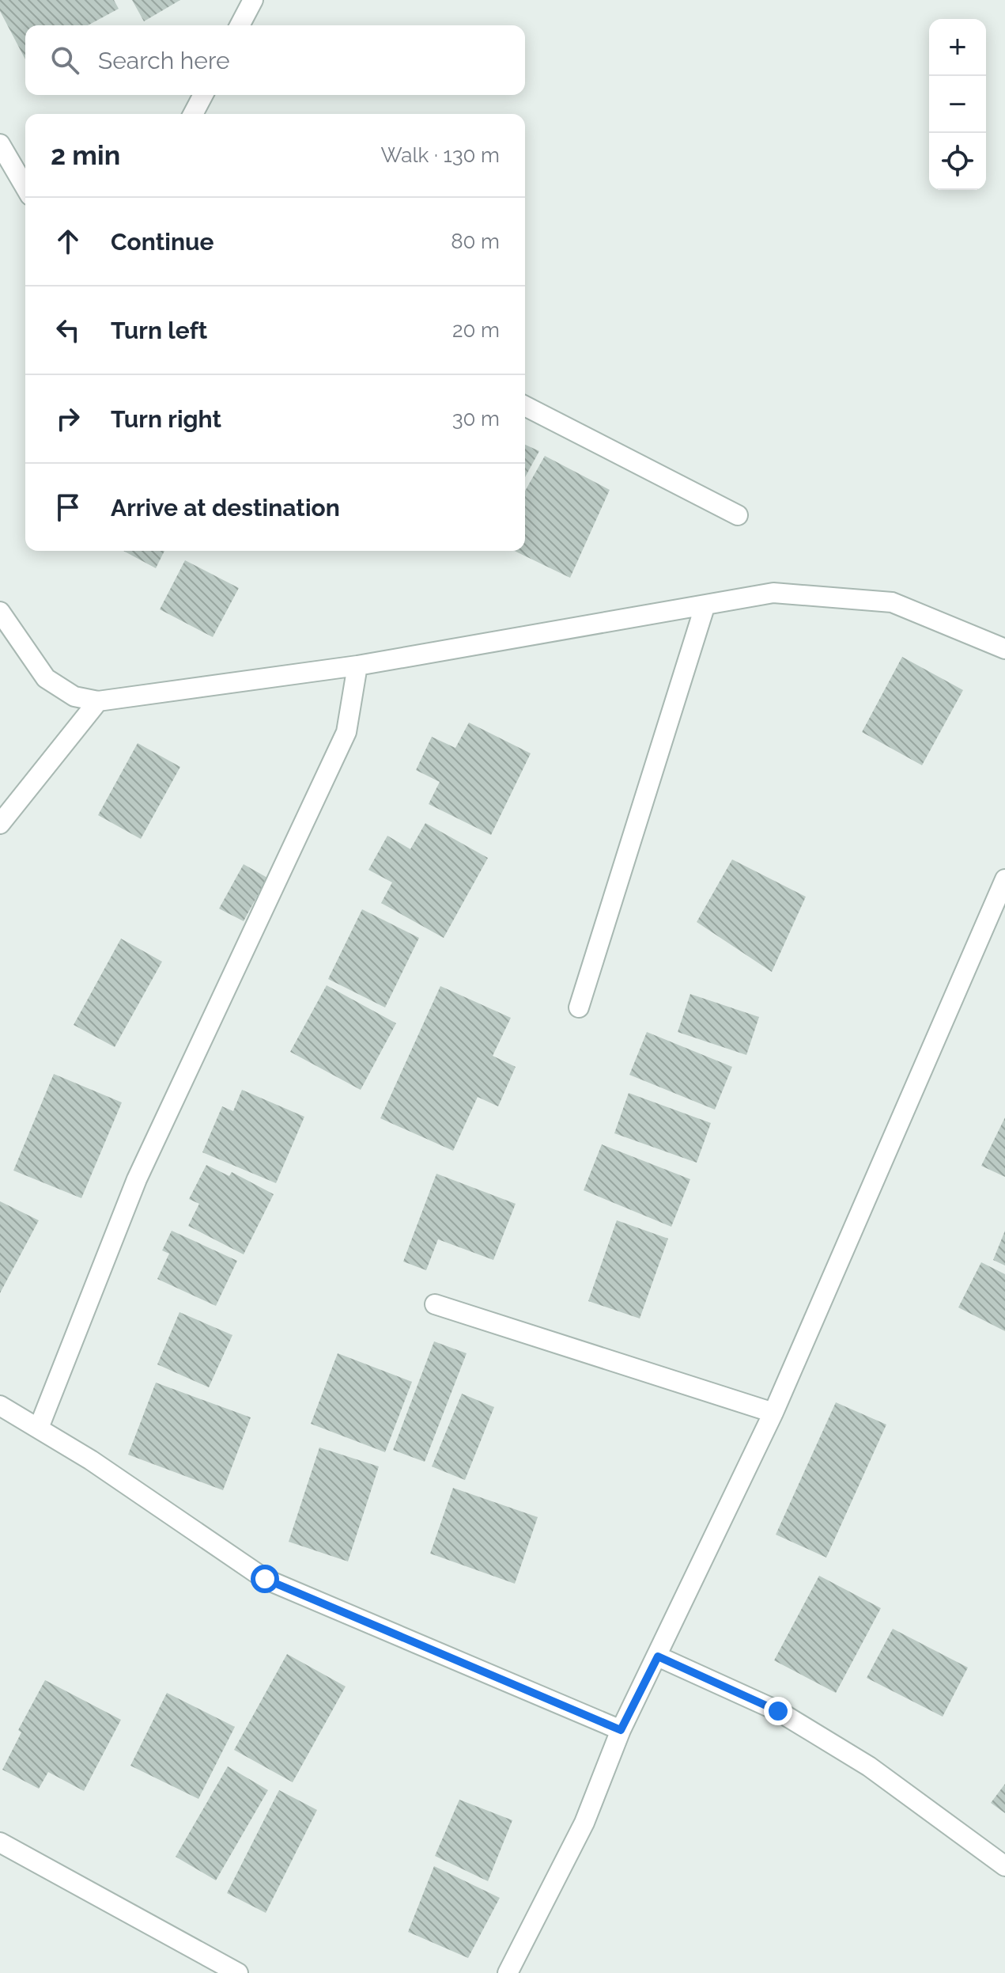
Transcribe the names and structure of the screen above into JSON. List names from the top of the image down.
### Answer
{
  "page": {
    "map_buttons": ["+", "−"],
    "search": "Search here",
    "heading": ["2 min", "Walk · 130 m"],
    "list": [
      ["Continue", "80 m"],
      ["Turn left", "20 m"],
      ["Turn right", "30 m"],
      "Arrive at destination"
    ]
  }
}
